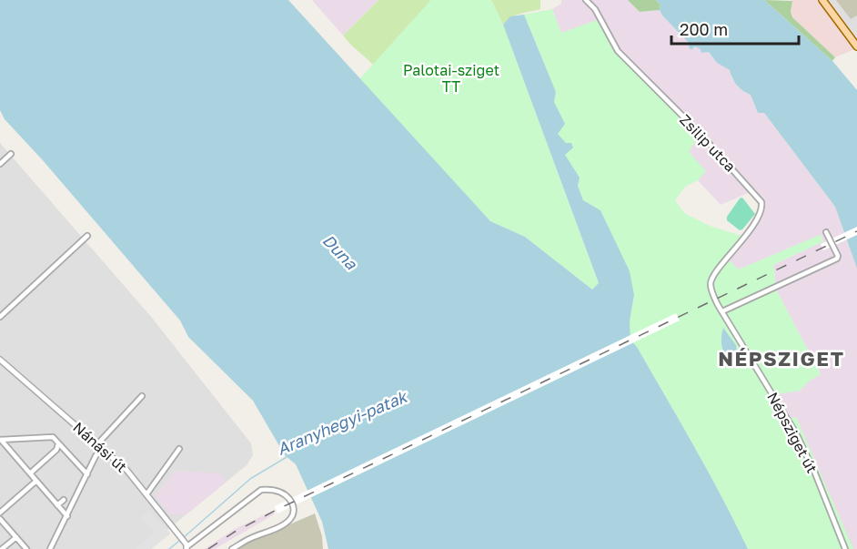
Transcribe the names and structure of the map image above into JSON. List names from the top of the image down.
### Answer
{
  "streets": {
    "street": ["Zsilip utca", "Népsziget út", "Nánási út"]
  },
  "crossings": [
    ["Zsilip utca", "Népsziget út"]
  ],
  "districts": ["NÉPSZIGET"],
  "water": ["Duna", "Aranyhegyi-patak"],
  "parks": ["Palotai-sziget TT"],
  "scale_bar": "200 m"
}
